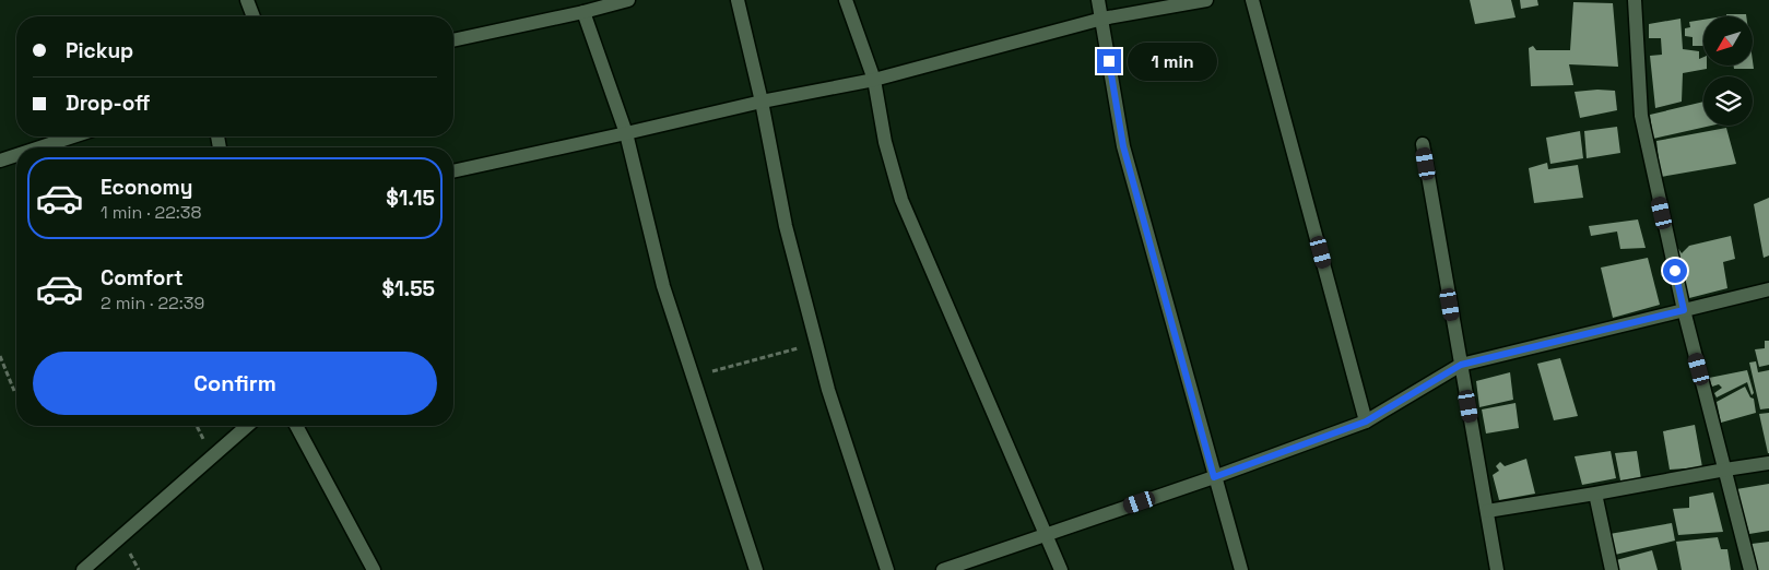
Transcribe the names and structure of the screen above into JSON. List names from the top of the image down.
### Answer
{
  "north": "bottom left",
  "page": {
    "banner": ["Pickup", "Drop-off"],
    "bubble": "1 min",
    "list": [
      {
        "name": "Economy",
        "note": "1 min · 22:38",
        "value": "$1.15"
      },
      {
        "name": "Comfort",
        "note": "2 min · 22:39",
        "value": "$1.55"
      }
    ],
    "buttons": "Confirm"
  }
}
